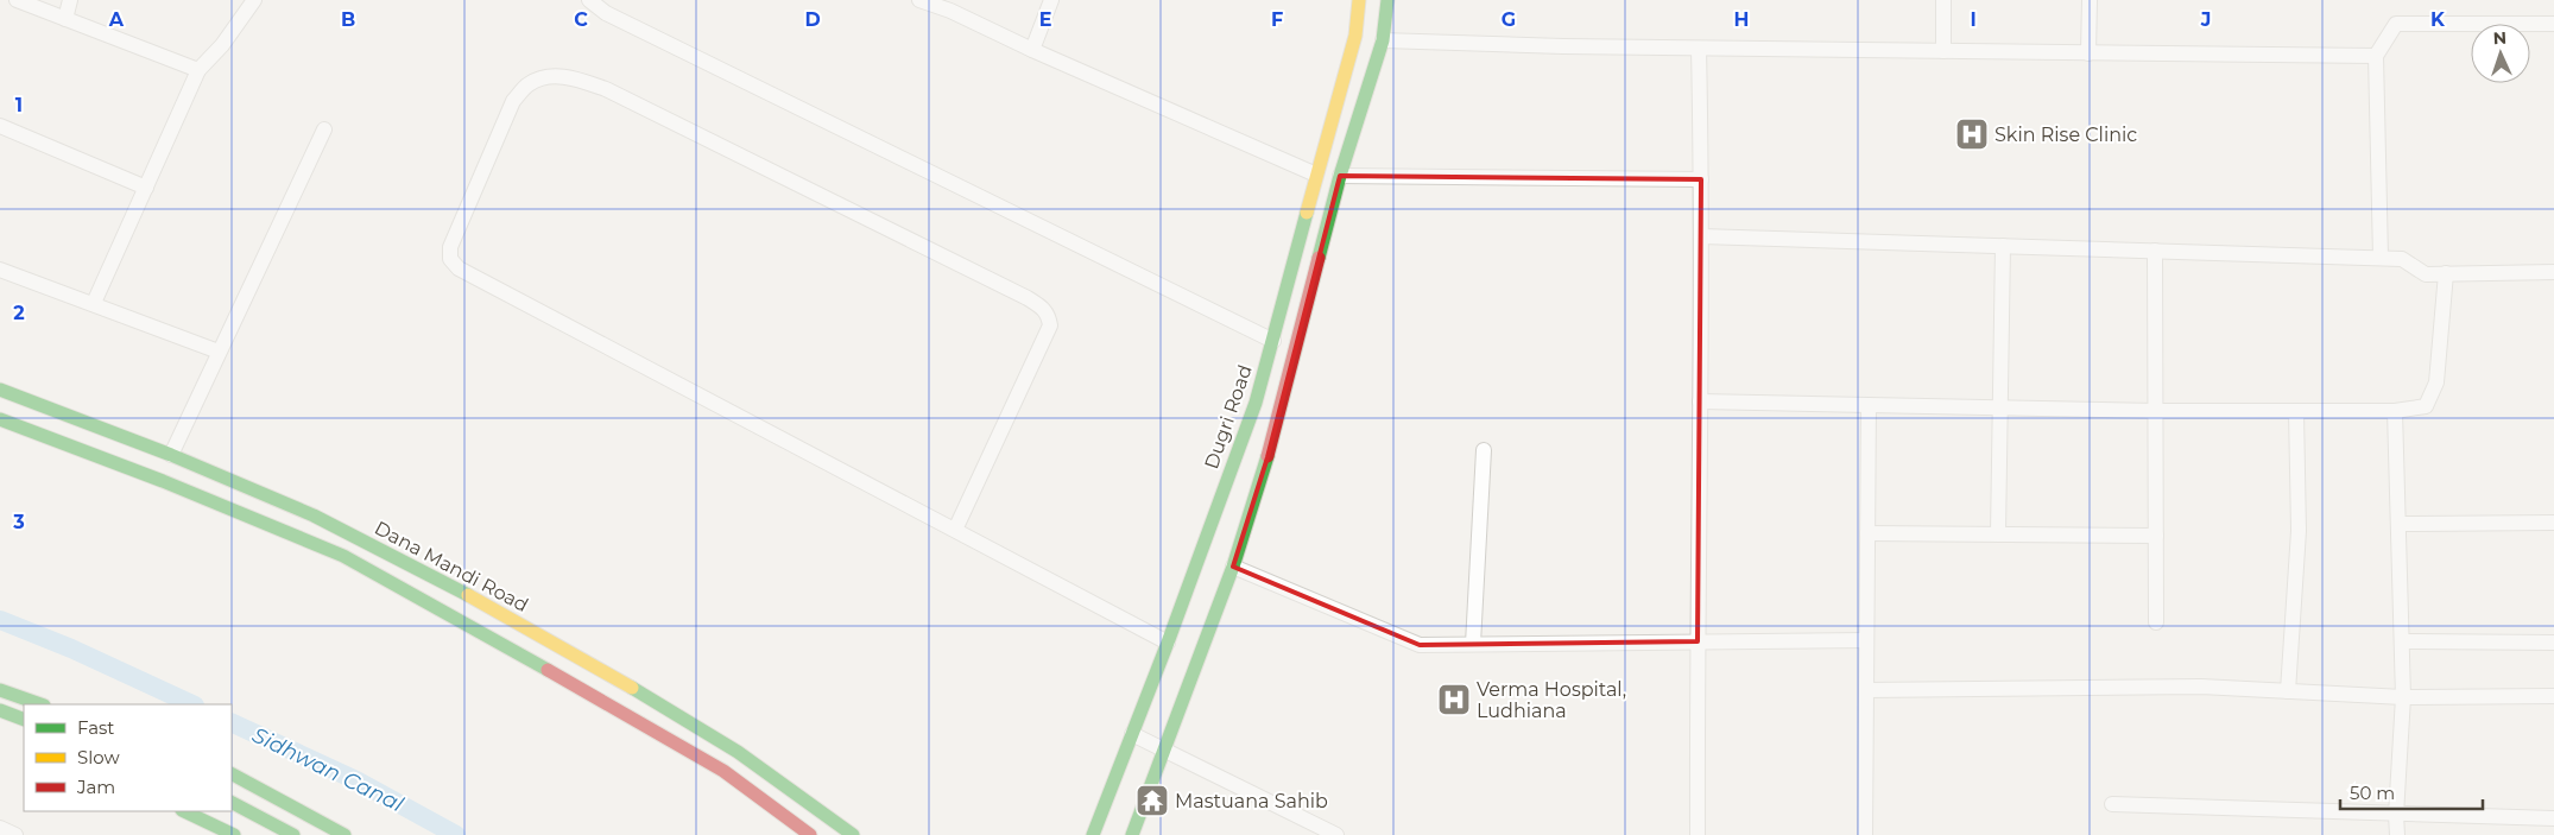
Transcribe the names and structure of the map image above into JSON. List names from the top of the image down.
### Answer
{
  "streets": {
    "main road": ["Dugri Road", "Dana Mandi Road"]
  },
  "water": ["Sidhwan Canal"],
  "places": {
    "hospital": ["Skin Rise Clinic", "Verma Hospital, Ludhiana"],
    "temple": ["Mastuana Sahib"]
  },
  "legend": ["Fast", "Slow", "Jam"],
  "scale_bar": "50 m",
  "north": "top",
  "grid": {
    "columns": [
      "A",
      "B",
      "C",
      "D",
      "E",
      "F",
      "G",
      "H",
      "I",
      "J",
      "K"
    ],
    "rows": ["1", "2", "3"]
  }
}
